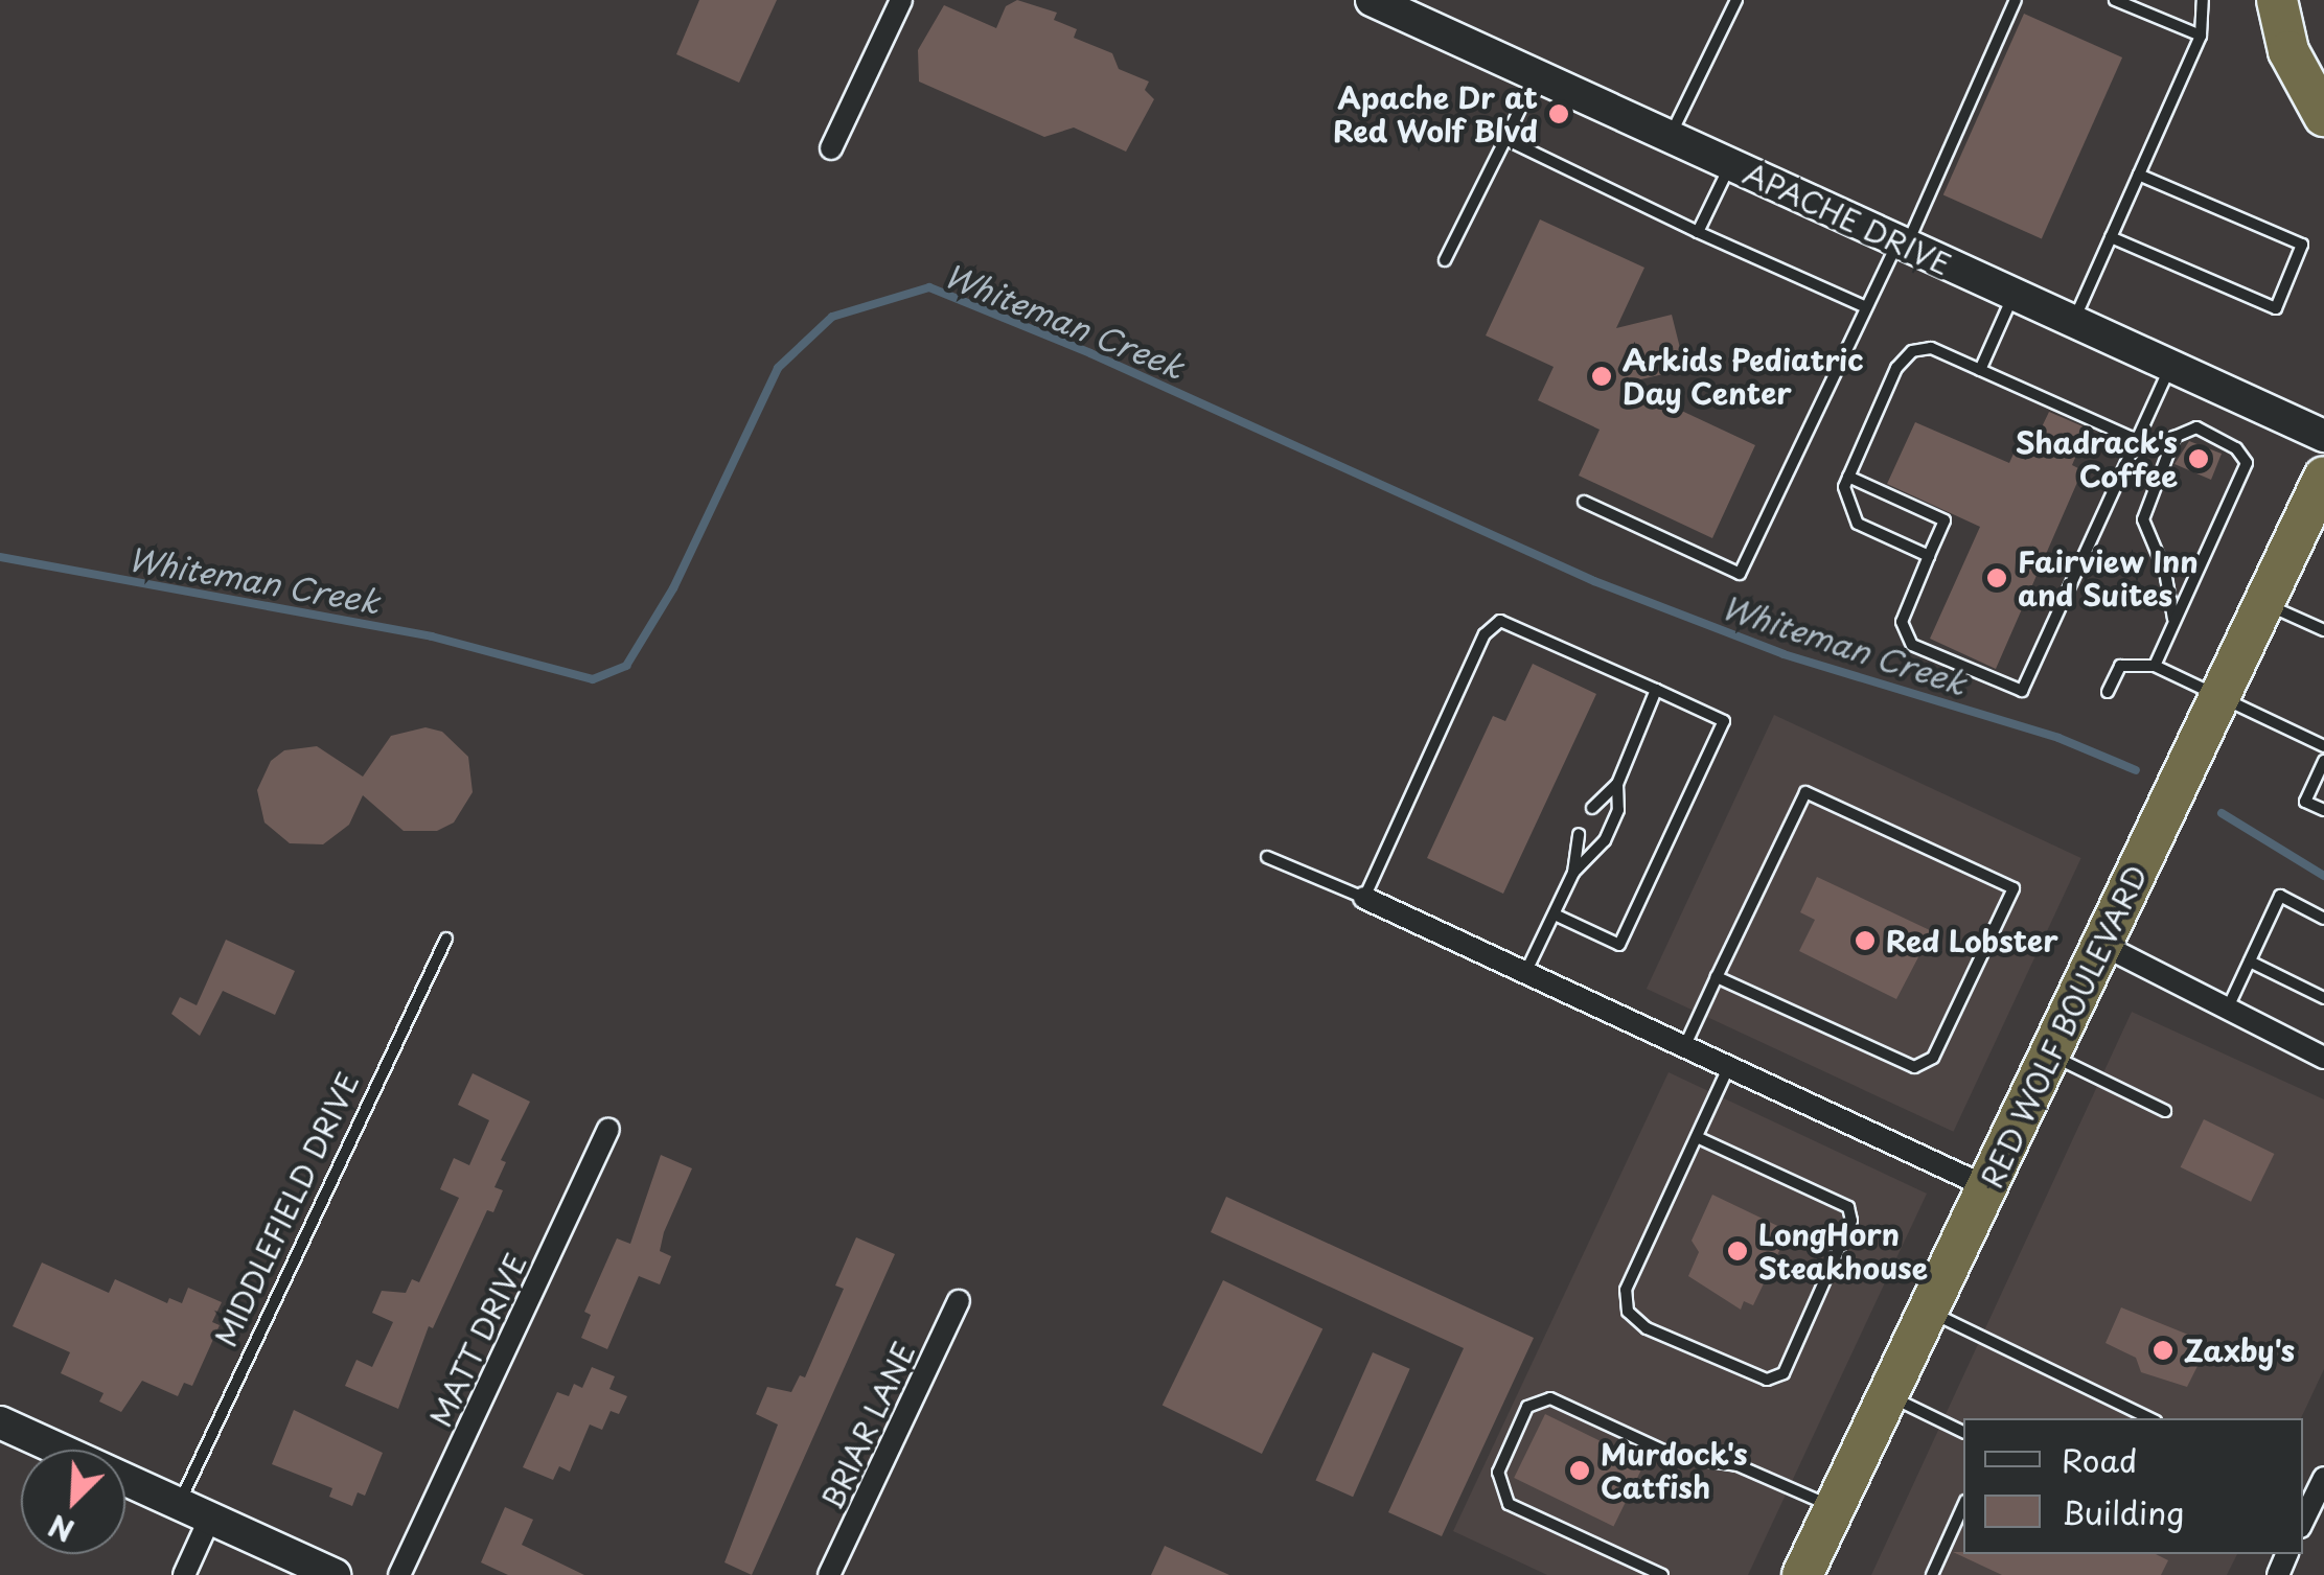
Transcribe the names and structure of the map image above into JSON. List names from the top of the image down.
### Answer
{
  "streets": {
    "highway": ["RED WOLF BOULEVARD"],
    "street": ["APACHE DRIVE", "MATT DRIVE", "BRIAR LANE"],
    "lane": ["MIDDLEFIELD DRIVE"]
  },
  "water": ["Whiteman Creek"],
  "places": [
    "Apache Dr at Red Wolf Blvd",
    "Arkids Pediatric Day Center",
    "Shadrack's Coffee",
    "Fairview Inn and Suites",
    "Red Lobster",
    "LongHorn Steakhouse",
    "Zaxby's",
    "Murdock's Catfish"
  ],
  "legend": ["Road", "Building"],
  "north": "bottom left"
}
